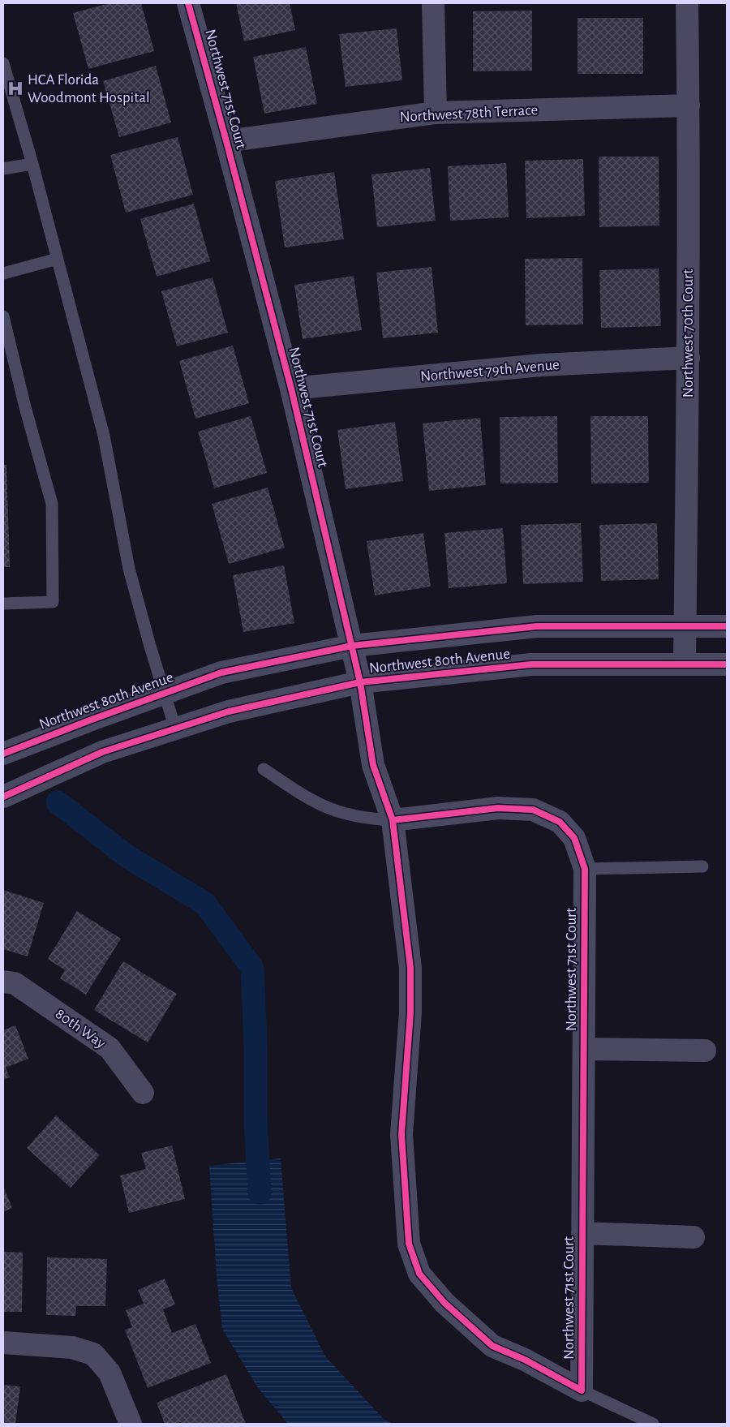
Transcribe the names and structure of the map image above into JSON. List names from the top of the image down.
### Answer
{
  "streets": {
    "street": [
      "Northwest 71st Court",
      "Northwest 78th Terrace",
      "Northwest 70th Court",
      "Northwest 79th Avenue",
      "Northwest 80th Avenue",
      "80th Way"
    ]
  },
  "crossings": [
    ["Northwest 71st Court", "Northwest 78th Terrace"],
    ["Northwest 71st Court", "Northwest 79th Avenue"],
    ["Northwest 71st Court", "Northwest 80th Avenue"],
    ["Northwest 78th Terrace", "Northwest 70th Court"],
    ["Northwest 70th Court", "Northwest 79th Avenue"],
    ["Northwest 70th Court", "Northwest 80th Avenue"]
  ],
  "places": {
    "hospital": ["HCA Florida Woodmont Hospital"]
  }
}
